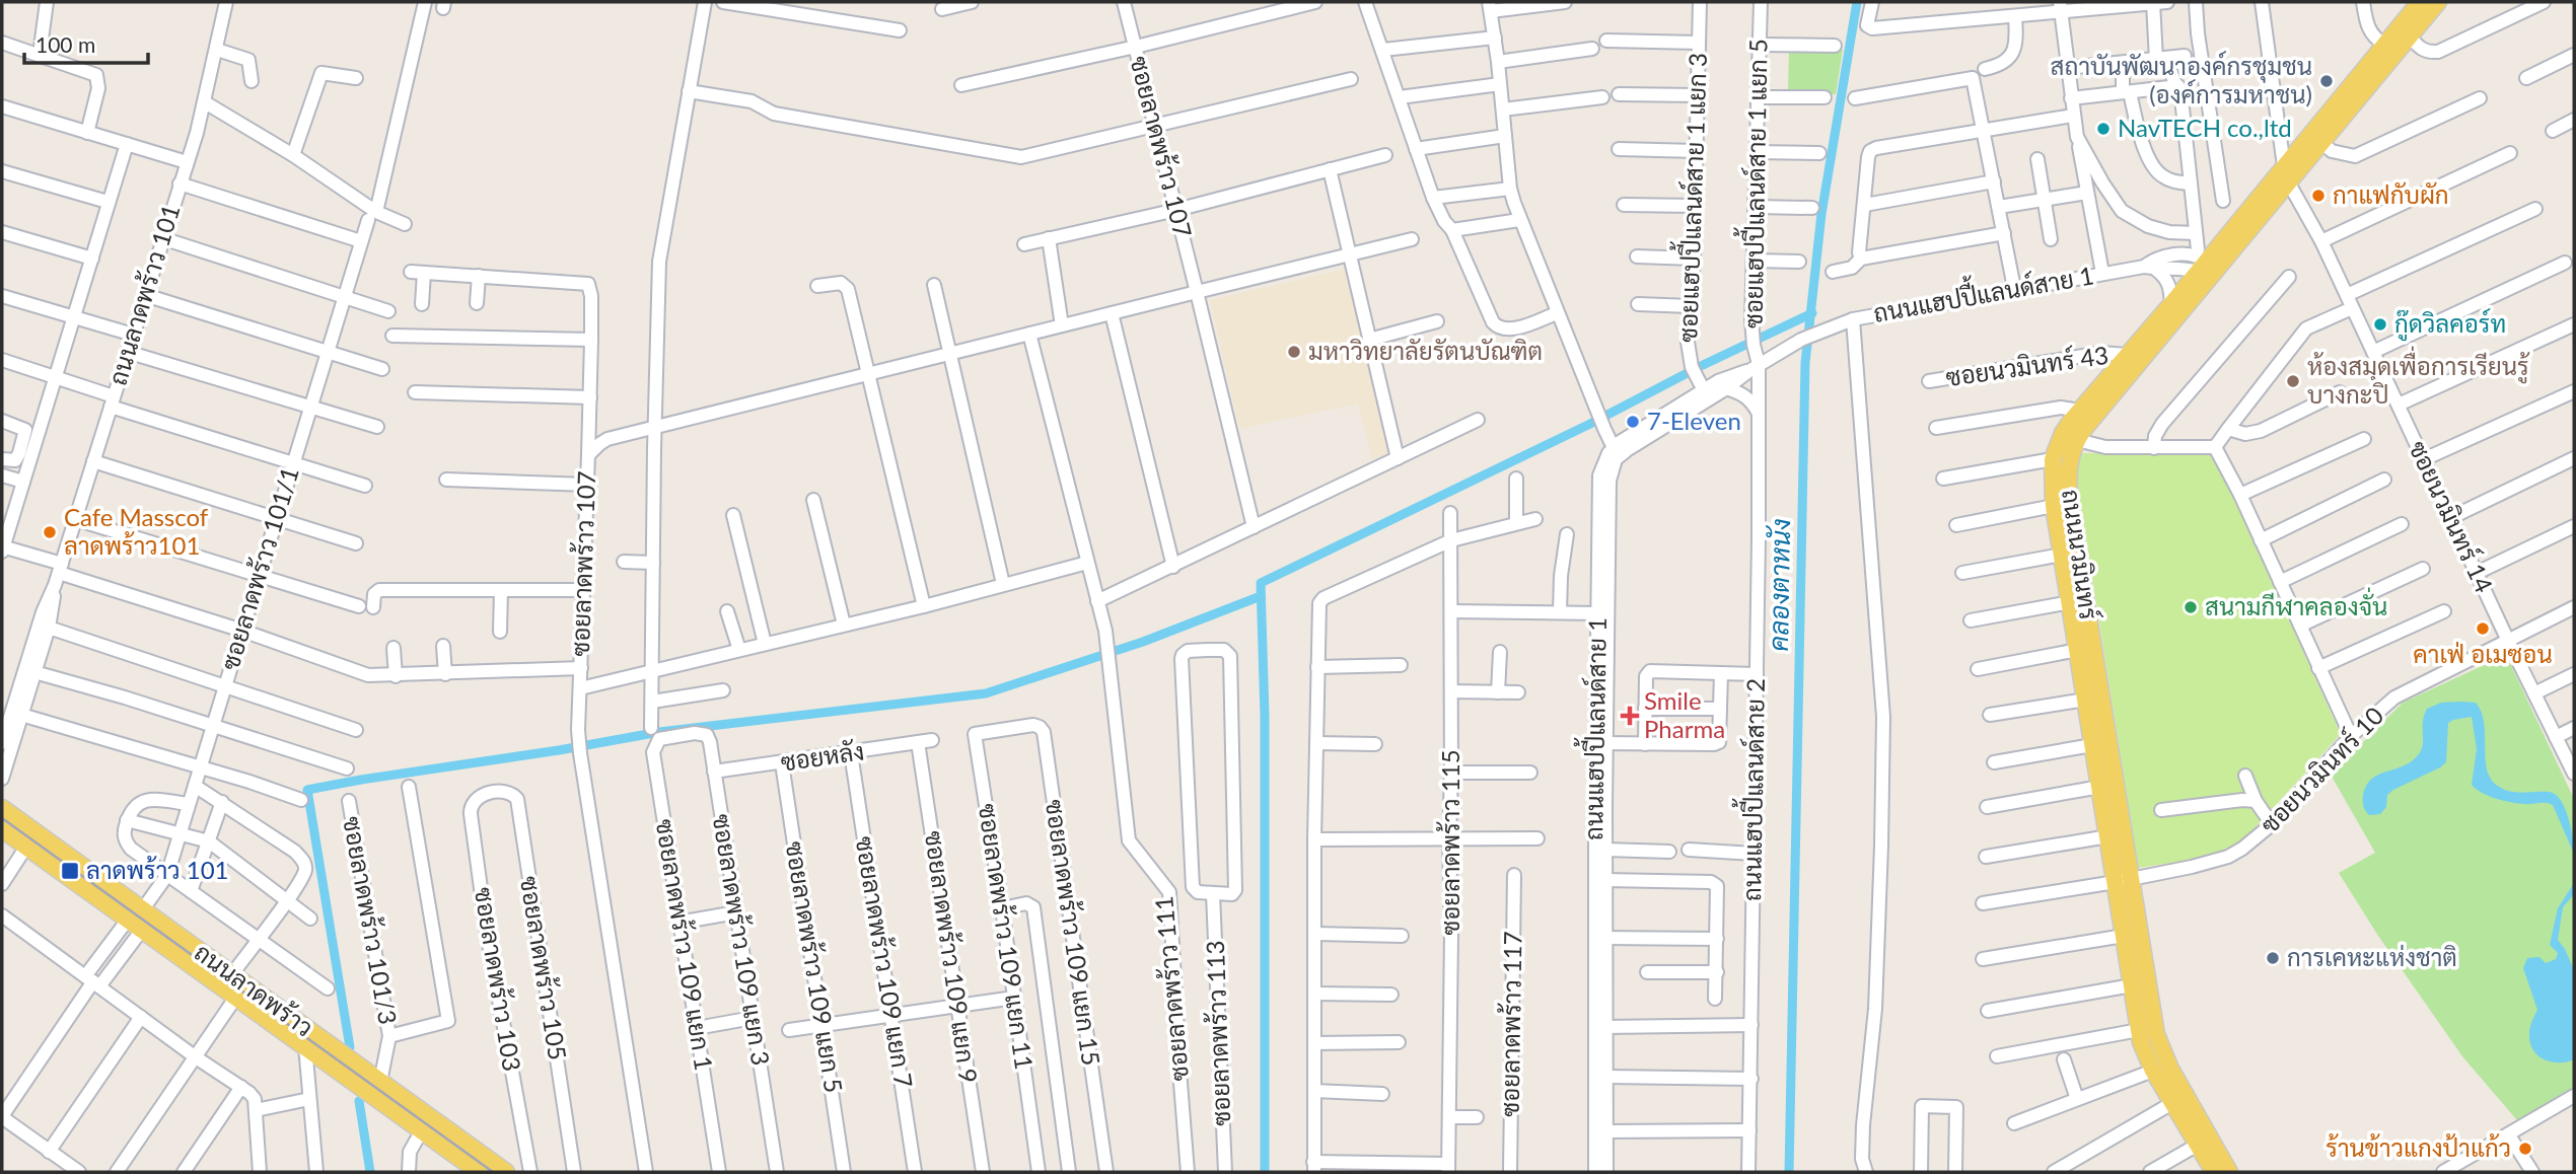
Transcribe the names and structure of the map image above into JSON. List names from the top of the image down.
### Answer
{
  "streets": {
    "main road": ["ถนนนวมินทร์", "ถนนลาดพร้าว"],
    "street": [
      "ซอยลาดพร้าว 107",
      "ซอยแฮปปี้แลนด์สาย 1 แยก 5",
      "ซอยแฮปปี้แลนด์สาย 1 แยก 3",
      "ถนนลาดพร้าว 101",
      "ถนนแฮปปี้แลนด์สาย 1",
      "ซอยนวมินทร์ 43",
      "ซอยนวมินทร์ 14",
      "ซอยลาดพร้าว 101/1",
      "ซอยหลัง",
      "ซอยนวมินทร์ 10",
      "ถนนแฮปปี้แลนด์สาย 2",
      "ซอยลาดพร้าว 115",
      "ซอยลาดพร้าว 101/3",
      "ซอยลาดพร้าว 109 แยก 15",
      "ซอยลาดพร้าว 109 แยก 11",
      "ซอยลาดพร้าว 109 แยก 3",
      "ซอยลาดพร้าว 109 แยก 1",
      "ซอยลาดพร้าว 109 แยก 9",
      "ซอยลาดพร้าว 109 แยก 7",
      "ซอยลาดพร้าว 109 แยก 5",
      "ซอยลาดพร้าว 105",
      "ซอยลาดพร้าว 103",
      "ซอยลาดพร้าว 111",
      "ซอยลาดพร้าว 117",
      "ซอยลาดพร้าว 113"
    ]
  },
  "crossings": [
    ["ซอยลาดพร้าว 107", "ซอยลาดพร้าว 111"],
    ["ซอยแฮปปี้แลนด์สาย 1 แยก 5", "ถนนแฮปปี้แลนด์สาย 1"],
    ["ซอยแฮปปี้แลนด์สาย 1 แยก 5", "ถนนแฮปปี้แลนด์สาย 2"],
    ["ซอยแฮปปี้แลนด์สาย 1 แยก 3", "ถนนแฮปปี้แลนด์สาย 1"],
    ["ถนนแฮปปี้แลนด์สาย 1", "ถนนนวมินทร์"],
    ["ถนนแฮปปี้แลนด์สาย 1", "ถนนแฮปปี้แลนด์สาย 2"],
    ["ซอยนวมินทร์ 43", "ถนนนวมินทร์"],
    ["ซอยนวมินทร์ 14", "ถนนนวมินทร์"],
    ["ซอยนวมินทร์ 14", "ซอยนวมินทร์ 10"],
    ["ถนนนวมินทร์", "ซอยนวมินทร์ 10"],
    ["ซอยลาดพร้าว 101/1", "ถนนลาดพร้าว"],
    ["ซอยหลัง", "ซอยลาดพร้าว 109 แยก 3"],
    ["ซอยหลัง", "ซอยลาดพร้าว 109 แยก 9"],
    ["ซอยหลัง", "ซอยลาดพร้าว 109 แยก 7"],
    ["ซอยหลัง", "ซอยลาดพร้าว 109 แยก 5"],
    ["ซอยลาดพร้าว 101/3", "ถนนลาดพร้าว"],
    ["ซอยลาดพร้าว 109 แยก 15", "ซอยลาดพร้าว 109 แยก 11"],
    ["ซอยลาดพร้าว 109 แยก 3", "ซอยลาดพร้าว 109 แยก 1"],
    ["ซอยลาดพร้าว 105", "ซอยลาดพร้าว 103"]
  ],
  "water": ["คลองตาหนัง"],
  "places": {
    "other": [
      "สถาบันพัฒนาองค์กรชุมชน (องค์การมหาชน)",
      "NavTECH co.,ltd",
      "กาแฟกับผัก",
      "กู๊ดวิลคอร์ท",
      "มหาวิทยาลัยรัตนบัณฑิต",
      "ห้องสมุดเพื่อการเรียนรู้ บางกะปิ",
      "7-Eleven",
      "Cafe Masscof ลาดพร้าว101",
      "สนามกีฬาคลองจั่น",
      "คาเฟ่ อเมซอน",
      "การเคหะแห่งชาติ",
      "ร้านข้าวแกงป้าแก้ว"
    ],
    "health": ["Smile Pharma"],
    "transit": ["ลาดพร้าว 101"]
  },
  "scale_bar": "100 m"
}
